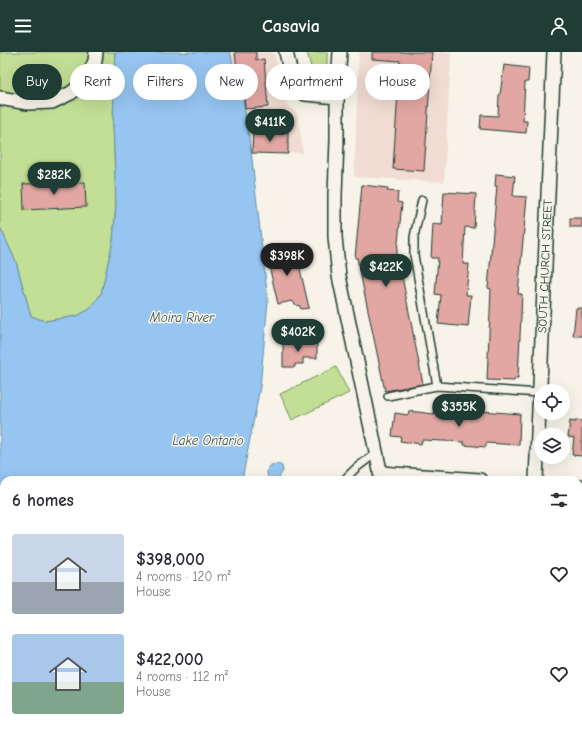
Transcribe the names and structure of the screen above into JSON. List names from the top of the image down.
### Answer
{
  "streets": {
    "street": ["SOUTH CHURCH STREET"]
  },
  "water": ["Moira River", "Lake Ontario"],
  "page": {
    "header": "Casavia",
    "chip": [
      "Buy",
      "Rent",
      "Filters",
      "New",
      "Apartment",
      "House"
    ],
    "price": [
      "$411K",
      "$282K",
      "$398K",
      "$422K",
      "$402K",
      "$355K"
    ],
    "heading": "6 homes",
    "list": [
      {
        "name": "$398,000",
        "note": "4 rooms · 120 m² · House"
      },
      {
        "name": "$422,000",
        "note": "4 rooms · 112 m² · House"
      }
    ]
  }
}
